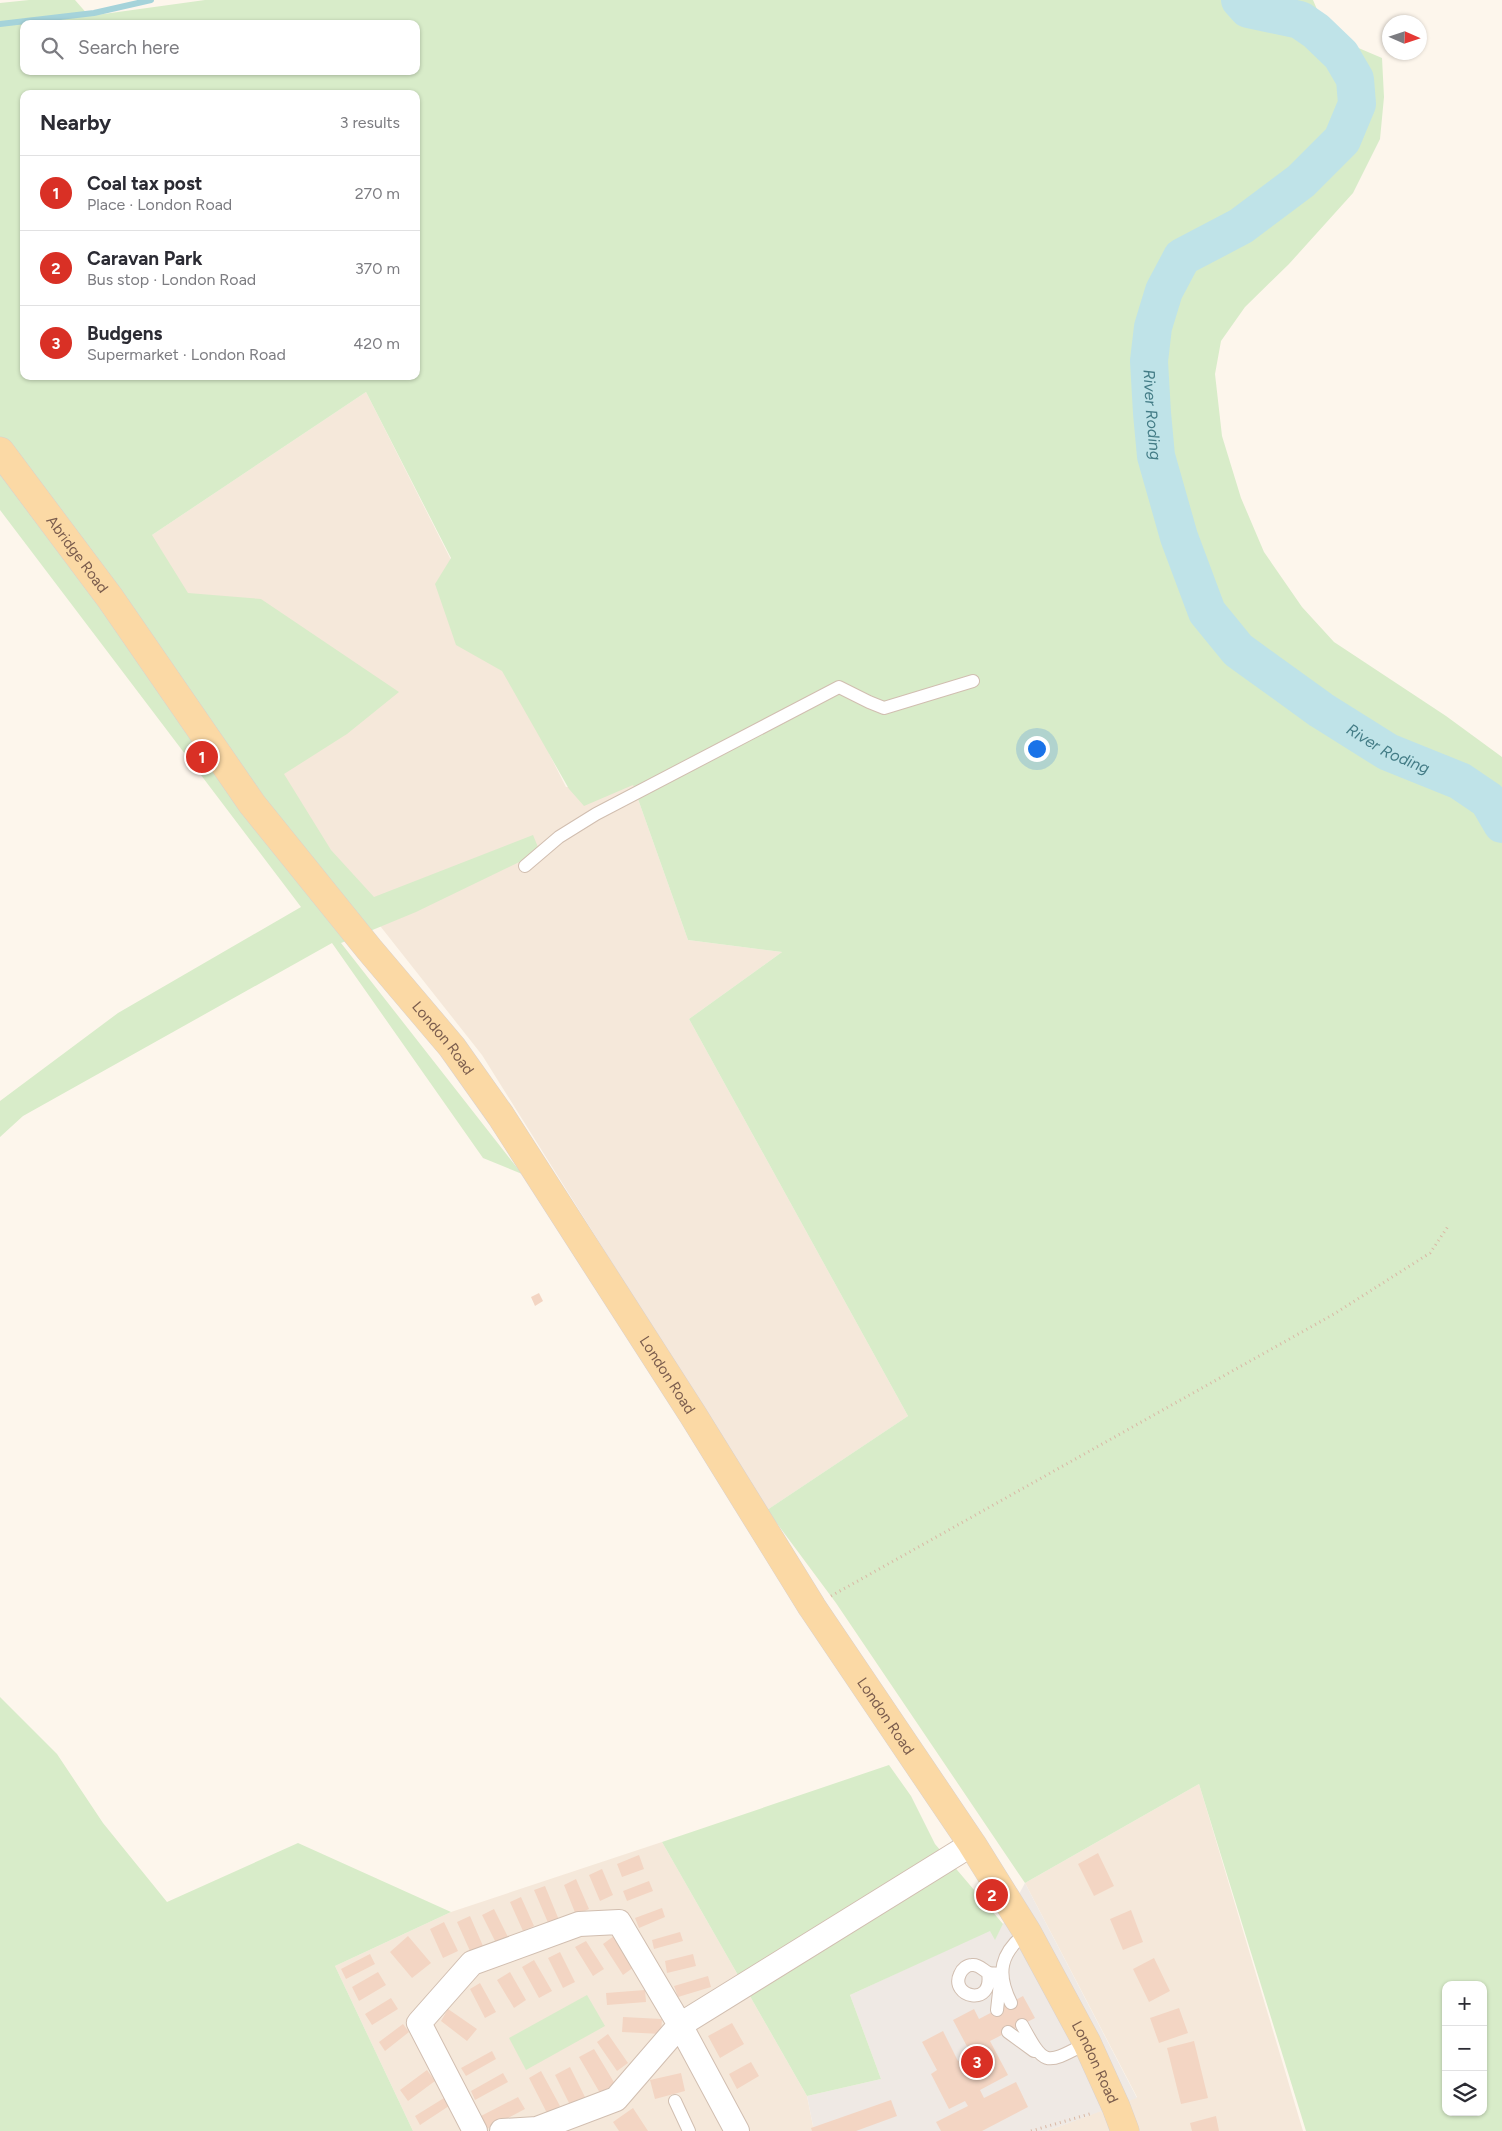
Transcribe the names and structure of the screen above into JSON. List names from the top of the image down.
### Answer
{
  "streets": {
    "main road": ["Abridge Road", "London Road"]
  },
  "crossings": [
    ["Abridge Road", "London Road"]
  ],
  "water": ["River Roding"],
  "north": "right",
  "page": {
    "search": "Search here",
    "heading": ["Nearby", "3 results"],
    "list": [
      {
        "mark": "1",
        "name": "Coal tax post",
        "note": "Place · London Road",
        "value": "270 m"
      },
      {
        "mark": "2",
        "name": "Caravan Park",
        "note": "Bus stop · London Road",
        "value": "370 m"
      },
      {
        "mark": "3",
        "name": "Budgens",
        "note": "Supermarket · London Road",
        "value": "420 m"
      }
    ],
    "pins": ["1", "2", "3"],
    "map_buttons": ["+", "−"]
  }
}
